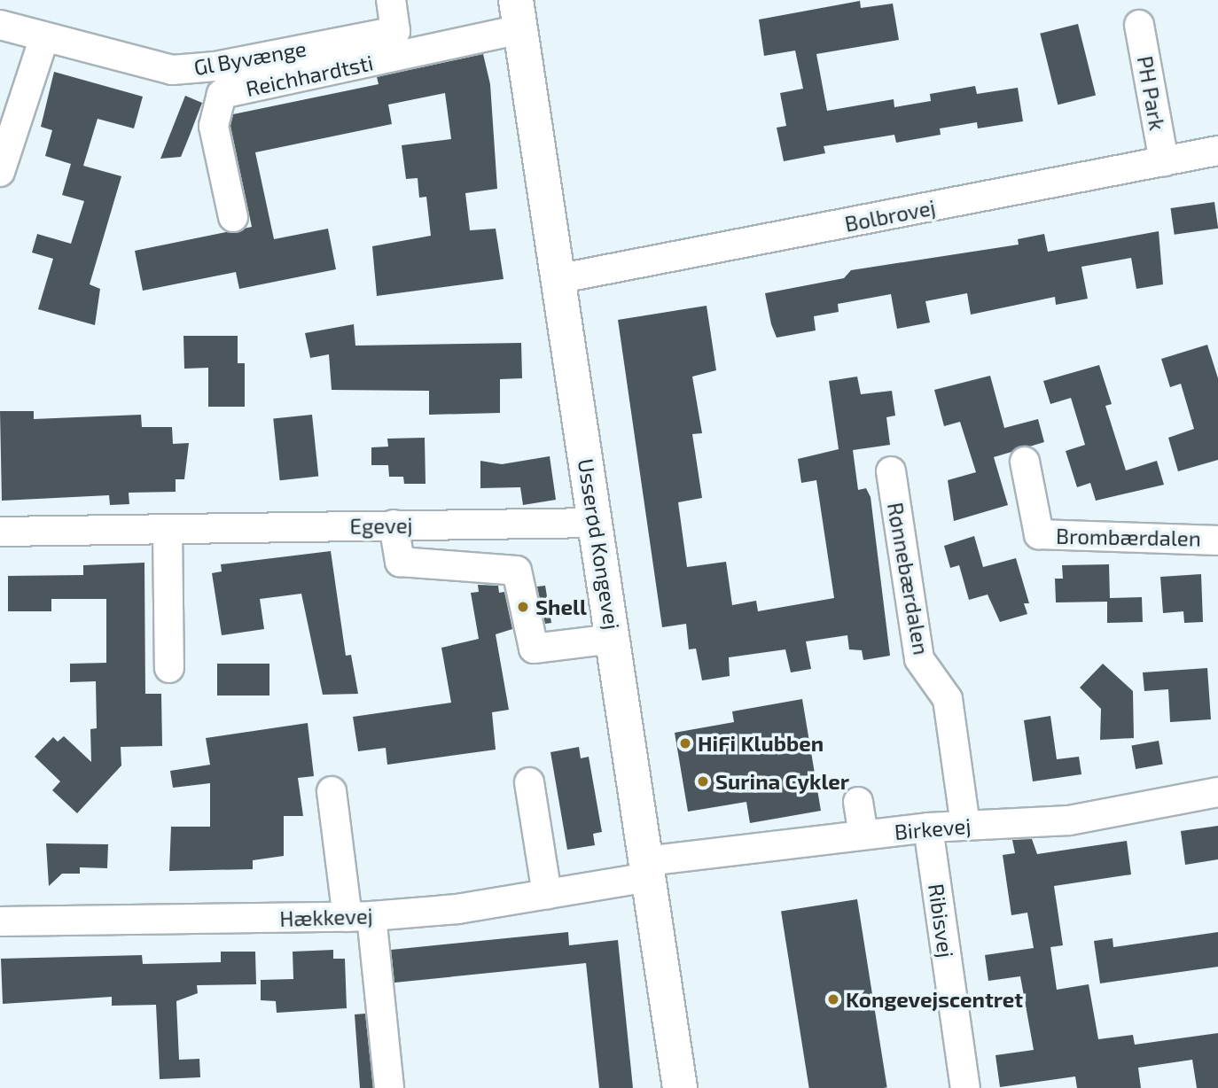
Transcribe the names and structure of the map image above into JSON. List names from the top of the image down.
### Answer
{
  "streets": {
    "main road": ["Usserød Kongevej"],
    "street": [
      "Gl Byvænge",
      "Reichhardtsti",
      "PH Park",
      "Bolbrovej",
      "Egevej",
      "Brombærdalen",
      "Rønnebærdalen",
      "Birkevej",
      "Hækkevej",
      "Ribisvej"
    ]
  },
  "crossings": [
    ["Reichhardtsti", "Usserød Kongevej"],
    ["PH Park", "Bolbrovej"],
    ["Bolbrovej", "Usserød Kongevej"],
    ["Egevej", "Usserød Kongevej"],
    ["Usserød Kongevej", "Birkevej"],
    ["Usserød Kongevej", "Hækkevej"],
    ["Rønnebærdalen", "Birkevej"],
    ["Birkevej", "Hækkevej"],
    ["Birkevej", "Ribisvej"]
  ],
  "places": [
    "Shell",
    "HiFi Klubben",
    "Surina Cykler",
    "Kongevejscentret"
  ]
}
